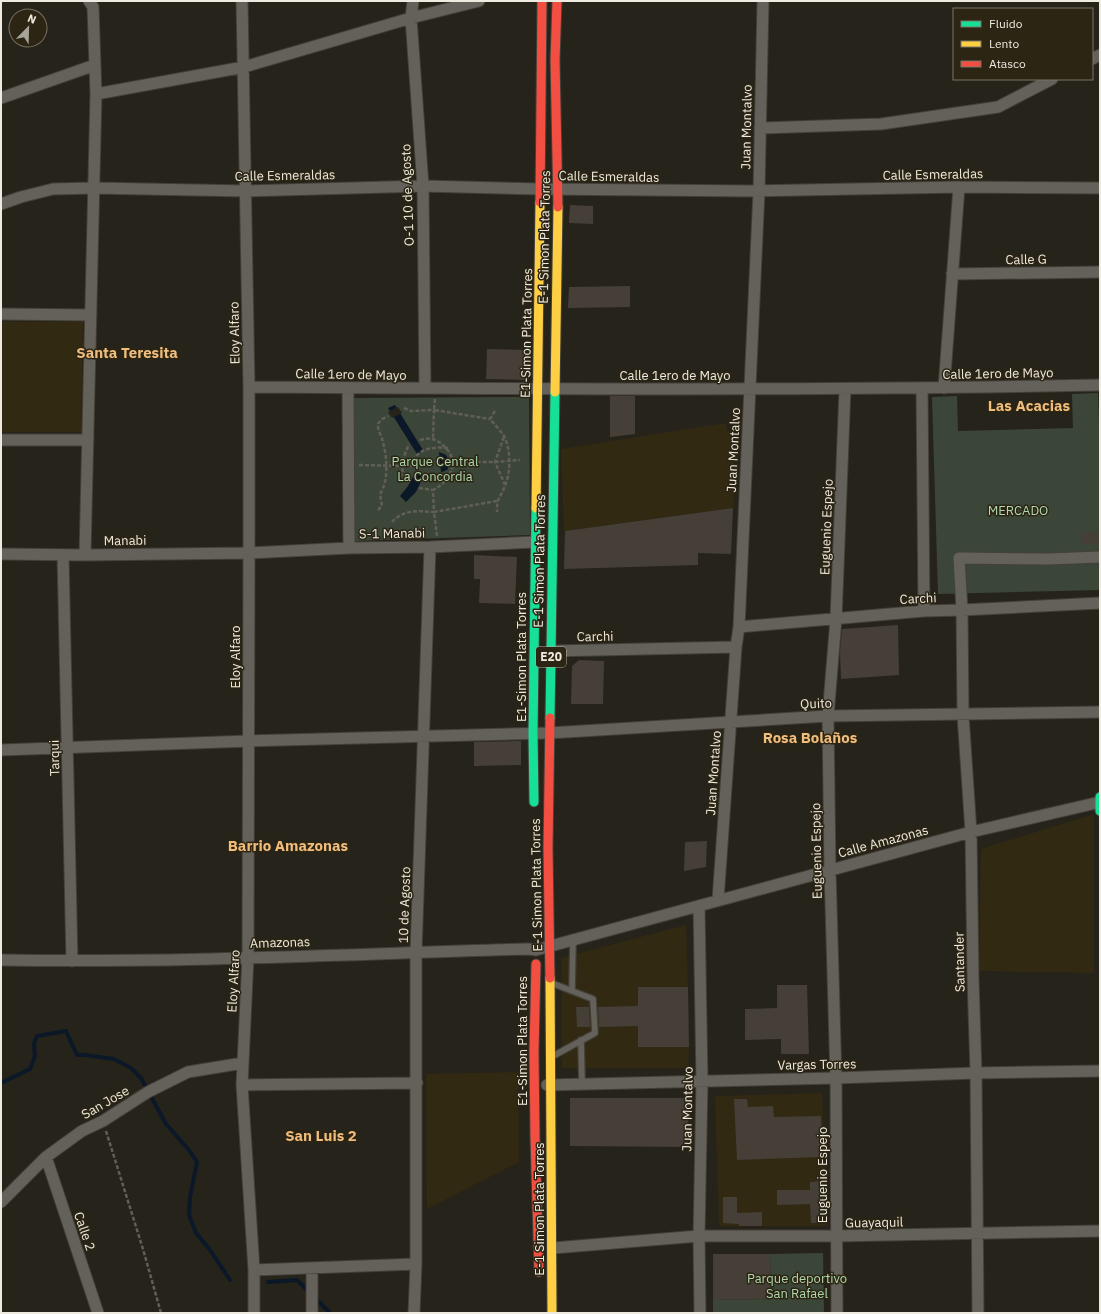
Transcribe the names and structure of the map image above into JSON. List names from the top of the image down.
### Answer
{
  "streets": {
    "main road": ["E-1 Simon Plata Torres", "E1-Simon Plata Torres", "E20"],
    "street": [
      "Juan Montalvo",
      "Calle Esmeraldas",
      "O-1 10 de Agosto",
      "Calle G",
      "Eloy Alfaro",
      "Calle 1ero de Mayo",
      "Euguenio Espejo",
      "S-1 Manabi",
      "Manabi",
      "Carchi",
      "Quito",
      "Tarqui",
      "Calle Amazonas",
      "10 de Agosto",
      "Amazonas",
      "Santander",
      "Vargas Torres",
      "San Jose",
      "Guayaquil",
      "Calle 2"
    ]
  },
  "crossings": [
    ["Juan Montalvo", "Calle Esmeraldas"],
    ["Juan Montalvo", "Calle 1ero de Mayo"],
    ["Juan Montalvo", "Carchi"],
    ["Juan Montalvo", "Quito"],
    ["Juan Montalvo", "Calle Amazonas"],
    ["Juan Montalvo", "Vargas Torres"],
    ["Juan Montalvo", "Guayaquil"],
    ["Calle Esmeraldas", "O-1 10 de Agosto"],
    ["Calle Esmeraldas", "E-1 Simon Plata Torres"],
    ["Calle Esmeraldas", "Eloy Alfaro"],
    ["Calle Esmeraldas", "E1-Simon Plata Torres"],
    ["O-1 10 de Agosto", "Calle 1ero de Mayo"],
    ["E-1 Simon Plata Torres", "Calle 1ero de Mayo"],
    ["E-1 Simon Plata Torres", "Carchi"],
    ["E-1 Simon Plata Torres", "Quito"],
    ["E-1 Simon Plata Torres", "Calle Amazonas"],
    ["E-1 Simon Plata Torres", "Vargas Torres"],
    ["E-1 Simon Plata Torres", "Guayaquil"],
    ["Eloy Alfaro", "Calle 1ero de Mayo"],
    ["Eloy Alfaro", "S-1 Manabi"],
    ["Eloy Alfaro", "Manabi"],
    ["Eloy Alfaro", "Quito"],
    ["Eloy Alfaro", "Amazonas"],
    ["Eloy Alfaro", "San Jose"],
    ["E1-Simon Plata Torres", "Calle 1ero de Mayo"],
    ["E1-Simon Plata Torres", "S-1 Manabi"],
    ["E1-Simon Plata Torres", "Quito"],
    ["E1-Simon Plata Torres", "Calle Amazonas"],
    ["E1-Simon Plata Torres", "Amazonas"],
    ["E1-Simon Plata Torres", "Vargas Torres"],
    ["Calle 1ero de Mayo", "Euguenio Espejo"],
    ["Euguenio Espejo", "Carchi"],
    ["Euguenio Espejo", "Quito"],
    ["Euguenio Espejo", "Calle Amazonas"],
    ["Euguenio Espejo", "Vargas Torres"],
    ["Euguenio Espejo", "Guayaquil"],
    ["S-1 Manabi", "Manabi"],
    ["S-1 Manabi", "10 de Agosto"],
    ["Manabi", "Tarqui"],
    ["Carchi", "Santander"],
    ["Quito", "Tarqui"],
    ["Quito", "10 de Agosto"],
    ["Quito", "Santander"],
    ["Tarqui", "Amazonas"],
    ["Calle Amazonas", "Amazonas"],
    ["Calle Amazonas", "Santander"],
    ["10 de Agosto", "Amazonas"],
    ["Santander", "Vargas Torres"],
    ["Santander", "Guayaquil"],
    ["San Jose", "Calle 2"]
  ],
  "districts": [
    "Santa Teresita",
    "Las Acacias",
    "Rosa Bolaños",
    "Barrio Amazonas",
    "San Luis 2"
  ],
  "parks": ["Parque Central La Concordia", "MERCADO", "Parque deportivo San Rafael"],
  "legend": ["Fluido", "Lento", "Atasco"],
  "north": "top right"
}
